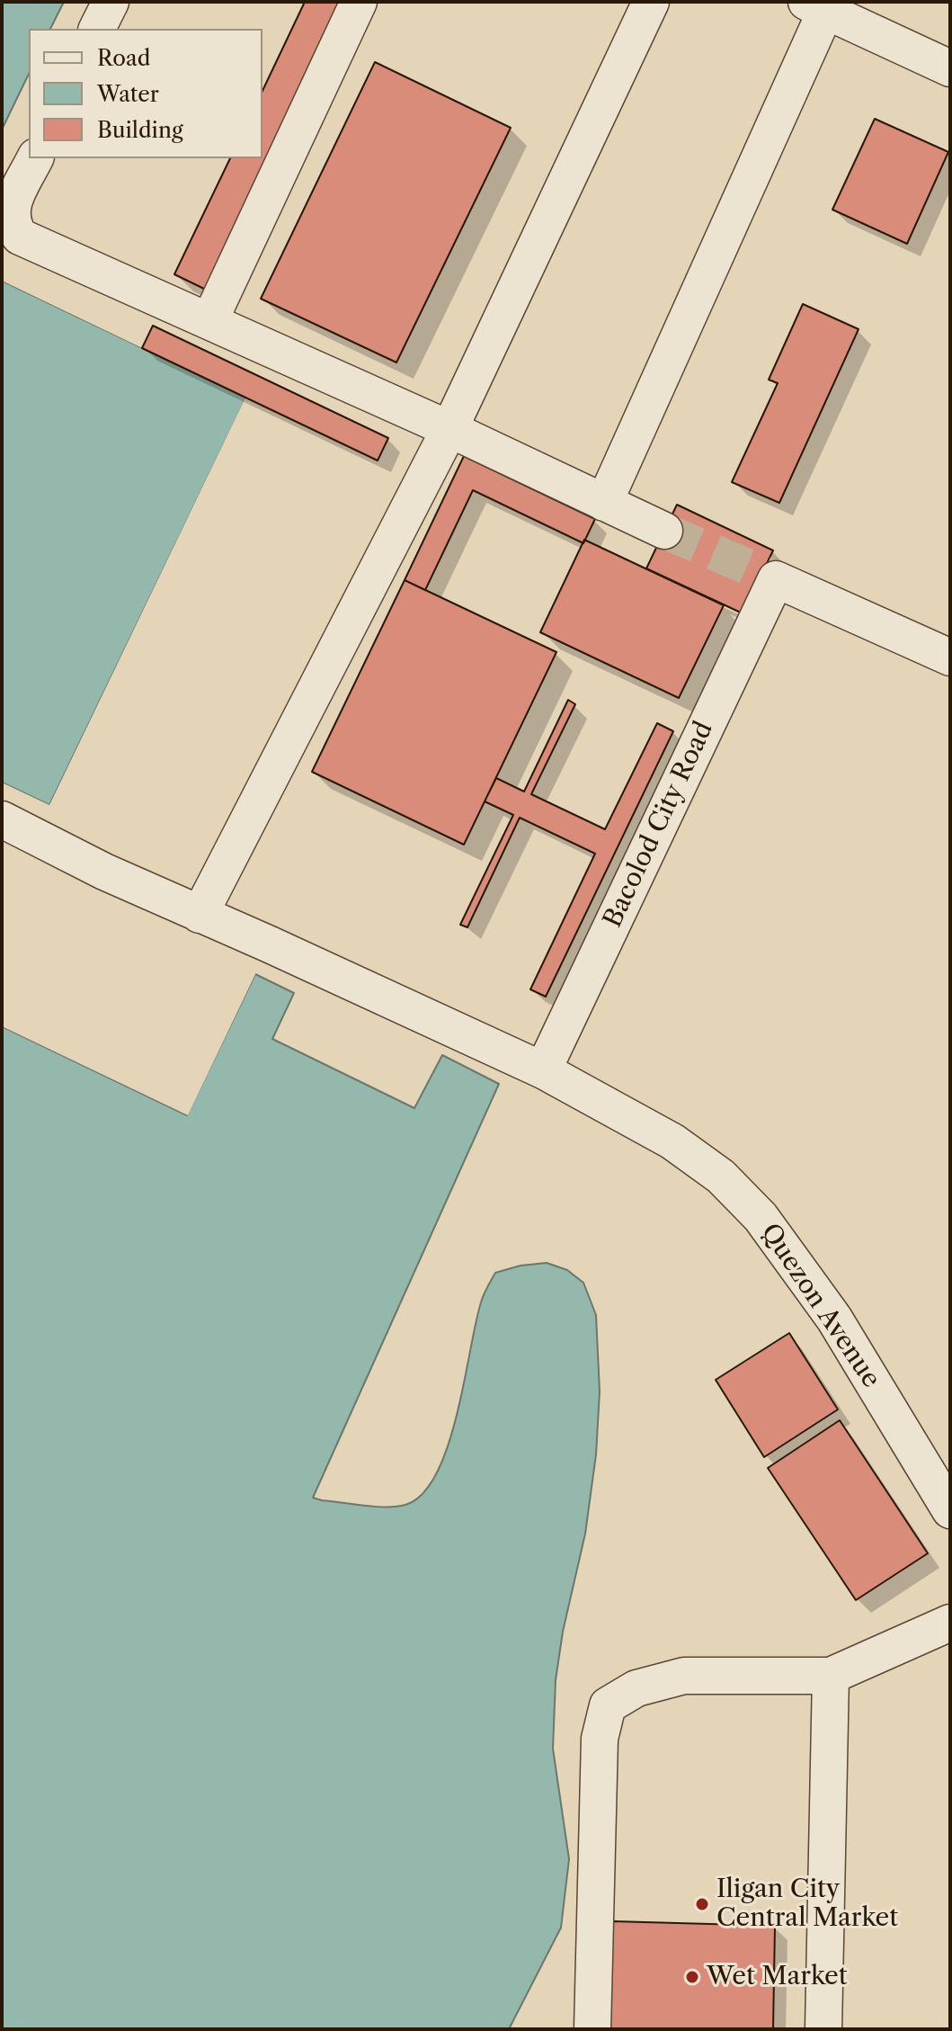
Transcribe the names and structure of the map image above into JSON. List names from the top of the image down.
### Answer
{
  "streets": {
    "street": ["Bacolod City Road", "Quezon Avenue"]
  },
  "crossings": [
    ["Bacolod City Road", "Quezon Avenue"]
  ],
  "places": ["Iligan City Central Market", "Wet Market"],
  "legend": ["Road", "Water", "Building"]
}
